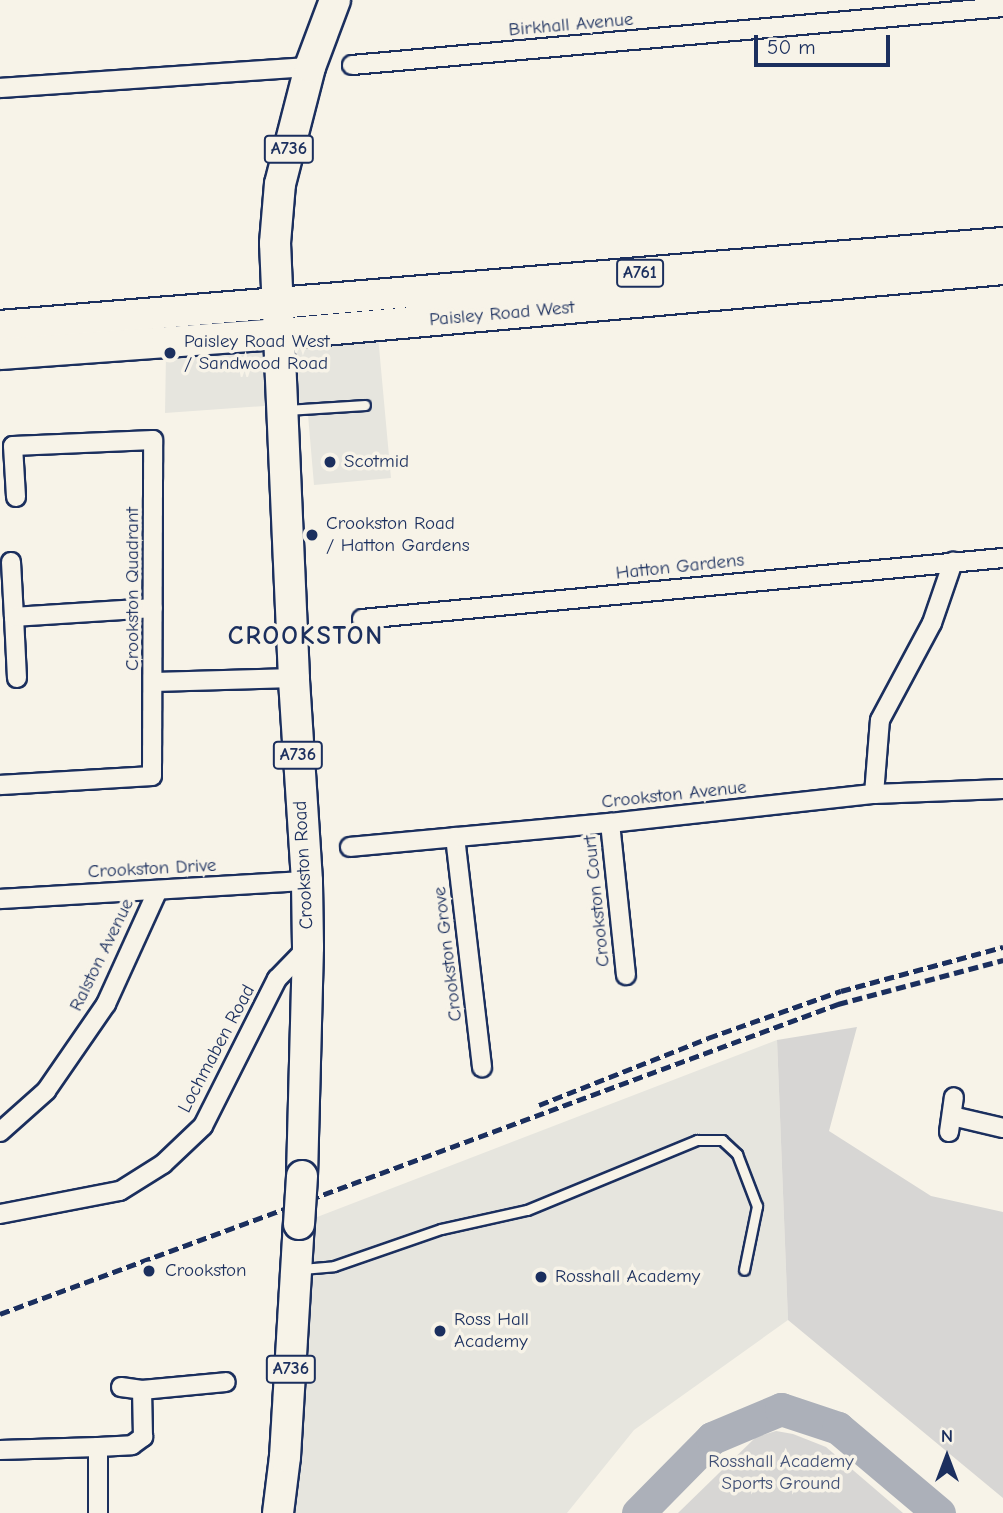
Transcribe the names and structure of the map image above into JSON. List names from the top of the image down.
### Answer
{
  "streets": {
    "main road": [
      "A736",
      "A761",
      "Paisley Road West",
      "Crookston Road"
    ],
    "street": [
      "Birkhall Avenue",
      "Hatton Gardens",
      "Crookston Quadrant",
      "Crookston Avenue",
      "Crookston Drive",
      "Crookston Court",
      "Crookston Grove",
      "Ralston Avenue",
      "Lochmaben Road"
    ]
  },
  "crossings": [
    ["A736", "Paisley Road West"],
    ["A736", "Crookston Road"],
    ["Paisley Road West", "Crookston Road"],
    ["Crookston Avenue", "Crookston Court"],
    ["Crookston Avenue", "Crookston Grove"],
    ["Crookston Road", "Crookston Drive"],
    ["Crookston Road", "Lochmaben Road"],
    ["Crookston Drive", "Ralston Avenue"]
  ],
  "districts": ["CROOKSTON"],
  "parks": ["Rosshall Academy Sports Ground"],
  "places": [
    "Paisley Road West / Sandwood Road",
    "Scotmid",
    "Crookston Road / Hatton Gardens",
    "Crookston",
    "Rosshall Academy",
    "Ross Hall Academy"
  ],
  "scale_bar": "50 m",
  "north": "top"
}
